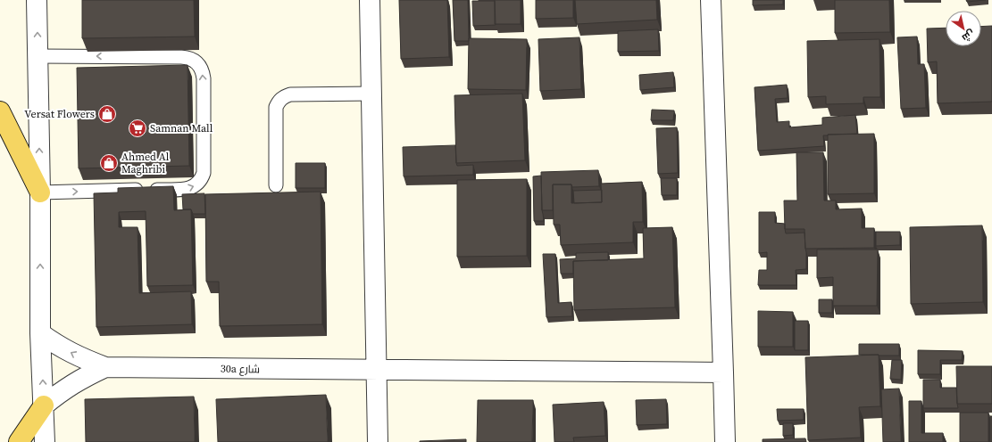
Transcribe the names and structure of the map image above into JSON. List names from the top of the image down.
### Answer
{
  "streets": {
    "street": ["30a شارع"]
  },
  "places": {
    "shop": ["Versat Flowers", "Ahmed Al Maghribi"],
    "supermarket": ["Samnan Mall"]
  },
  "north": "bottom right"
}
